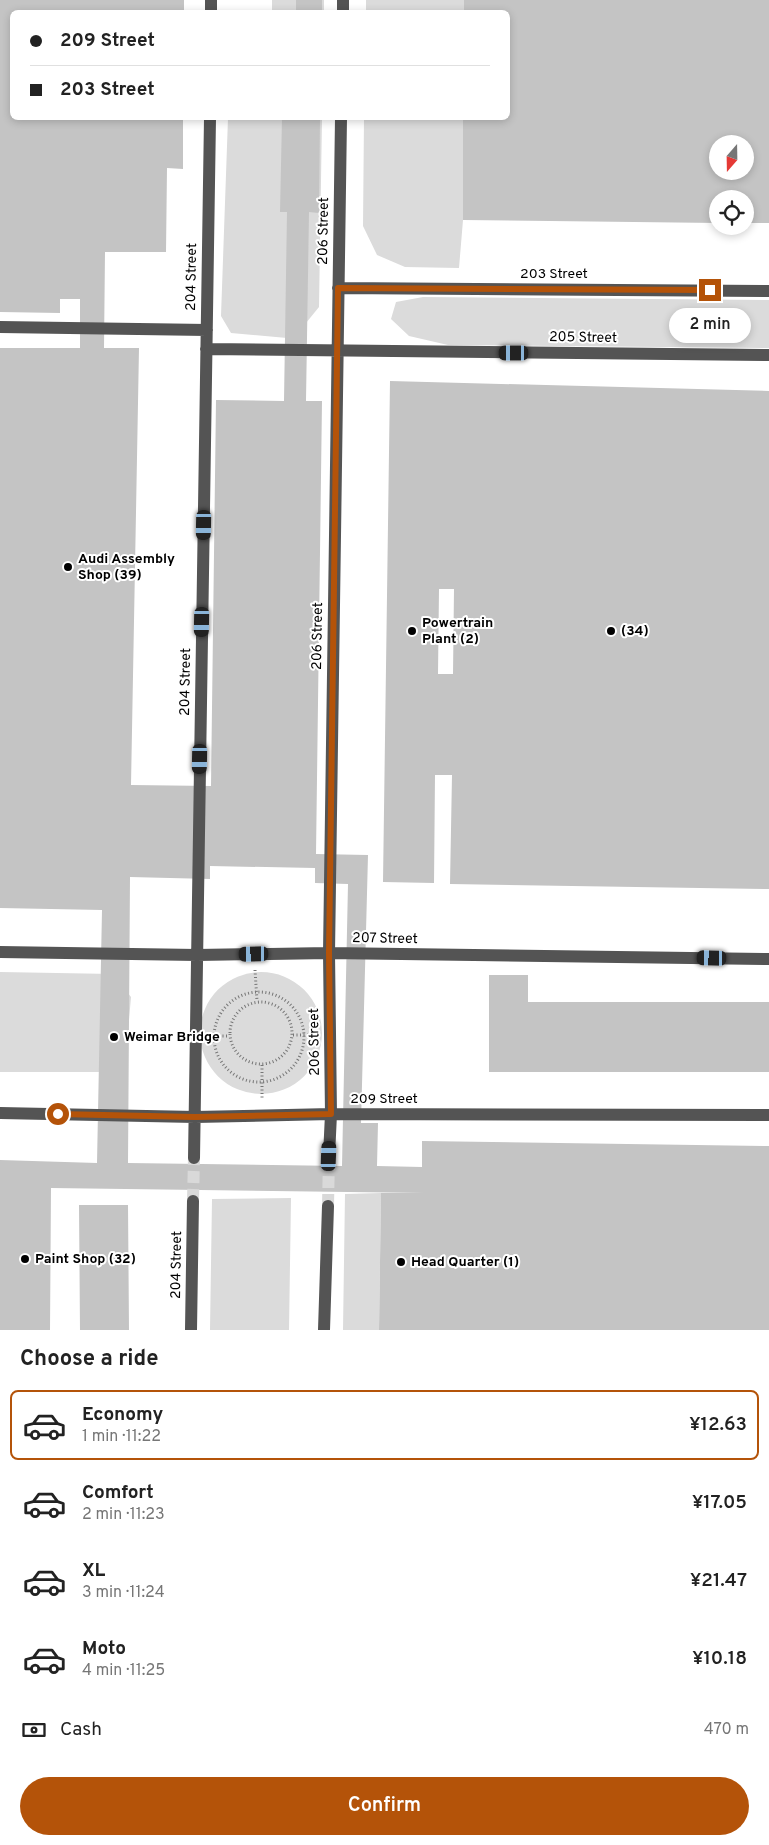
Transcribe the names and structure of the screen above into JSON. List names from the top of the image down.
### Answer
{
  "streets": {
    "street": [
      "206 Street",
      "203 Street",
      "204 Street",
      "205 Street",
      "207 Street",
      "209 Street"
    ]
  },
  "crossings": [
    ["206 Street", "203 Street"],
    ["206 Street", "205 Street"],
    ["206 Street", "207 Street"],
    ["206 Street", "209 Street"],
    ["204 Street", "205 Street"],
    ["204 Street", "207 Street"],
    ["204 Street", "209 Street"]
  ],
  "places": [
    "Audi Assembly Shop (39)",
    "Powertrain Plant (2)",
    "(34)",
    "Weimar Bridge",
    "Paint Shop (32)",
    "Head Quarter (1)"
  ],
  "north": "bottom",
  "page": {
    "banner": ["209 Street", "203 Street"],
    "bubble": "2 min",
    "heading": "Choose a ride",
    "list": [
      {
        "name": "Economy",
        "note": "1 min · 11:22",
        "value": "¥12.63"
      },
      {
        "name": "Comfort",
        "note": "2 min · 11:23",
        "value": "¥17.05"
      },
      {
        "name": "XL",
        "note": "3 min · 11:24",
        "value": "¥21.47"
      },
      {
        "name": "Moto",
        "note": "4 min · 11:25",
        "value": "¥10.18"
      }
    ],
    "pay": ["Cash", "470 m"],
    "buttons": "Confirm"
  }
}
